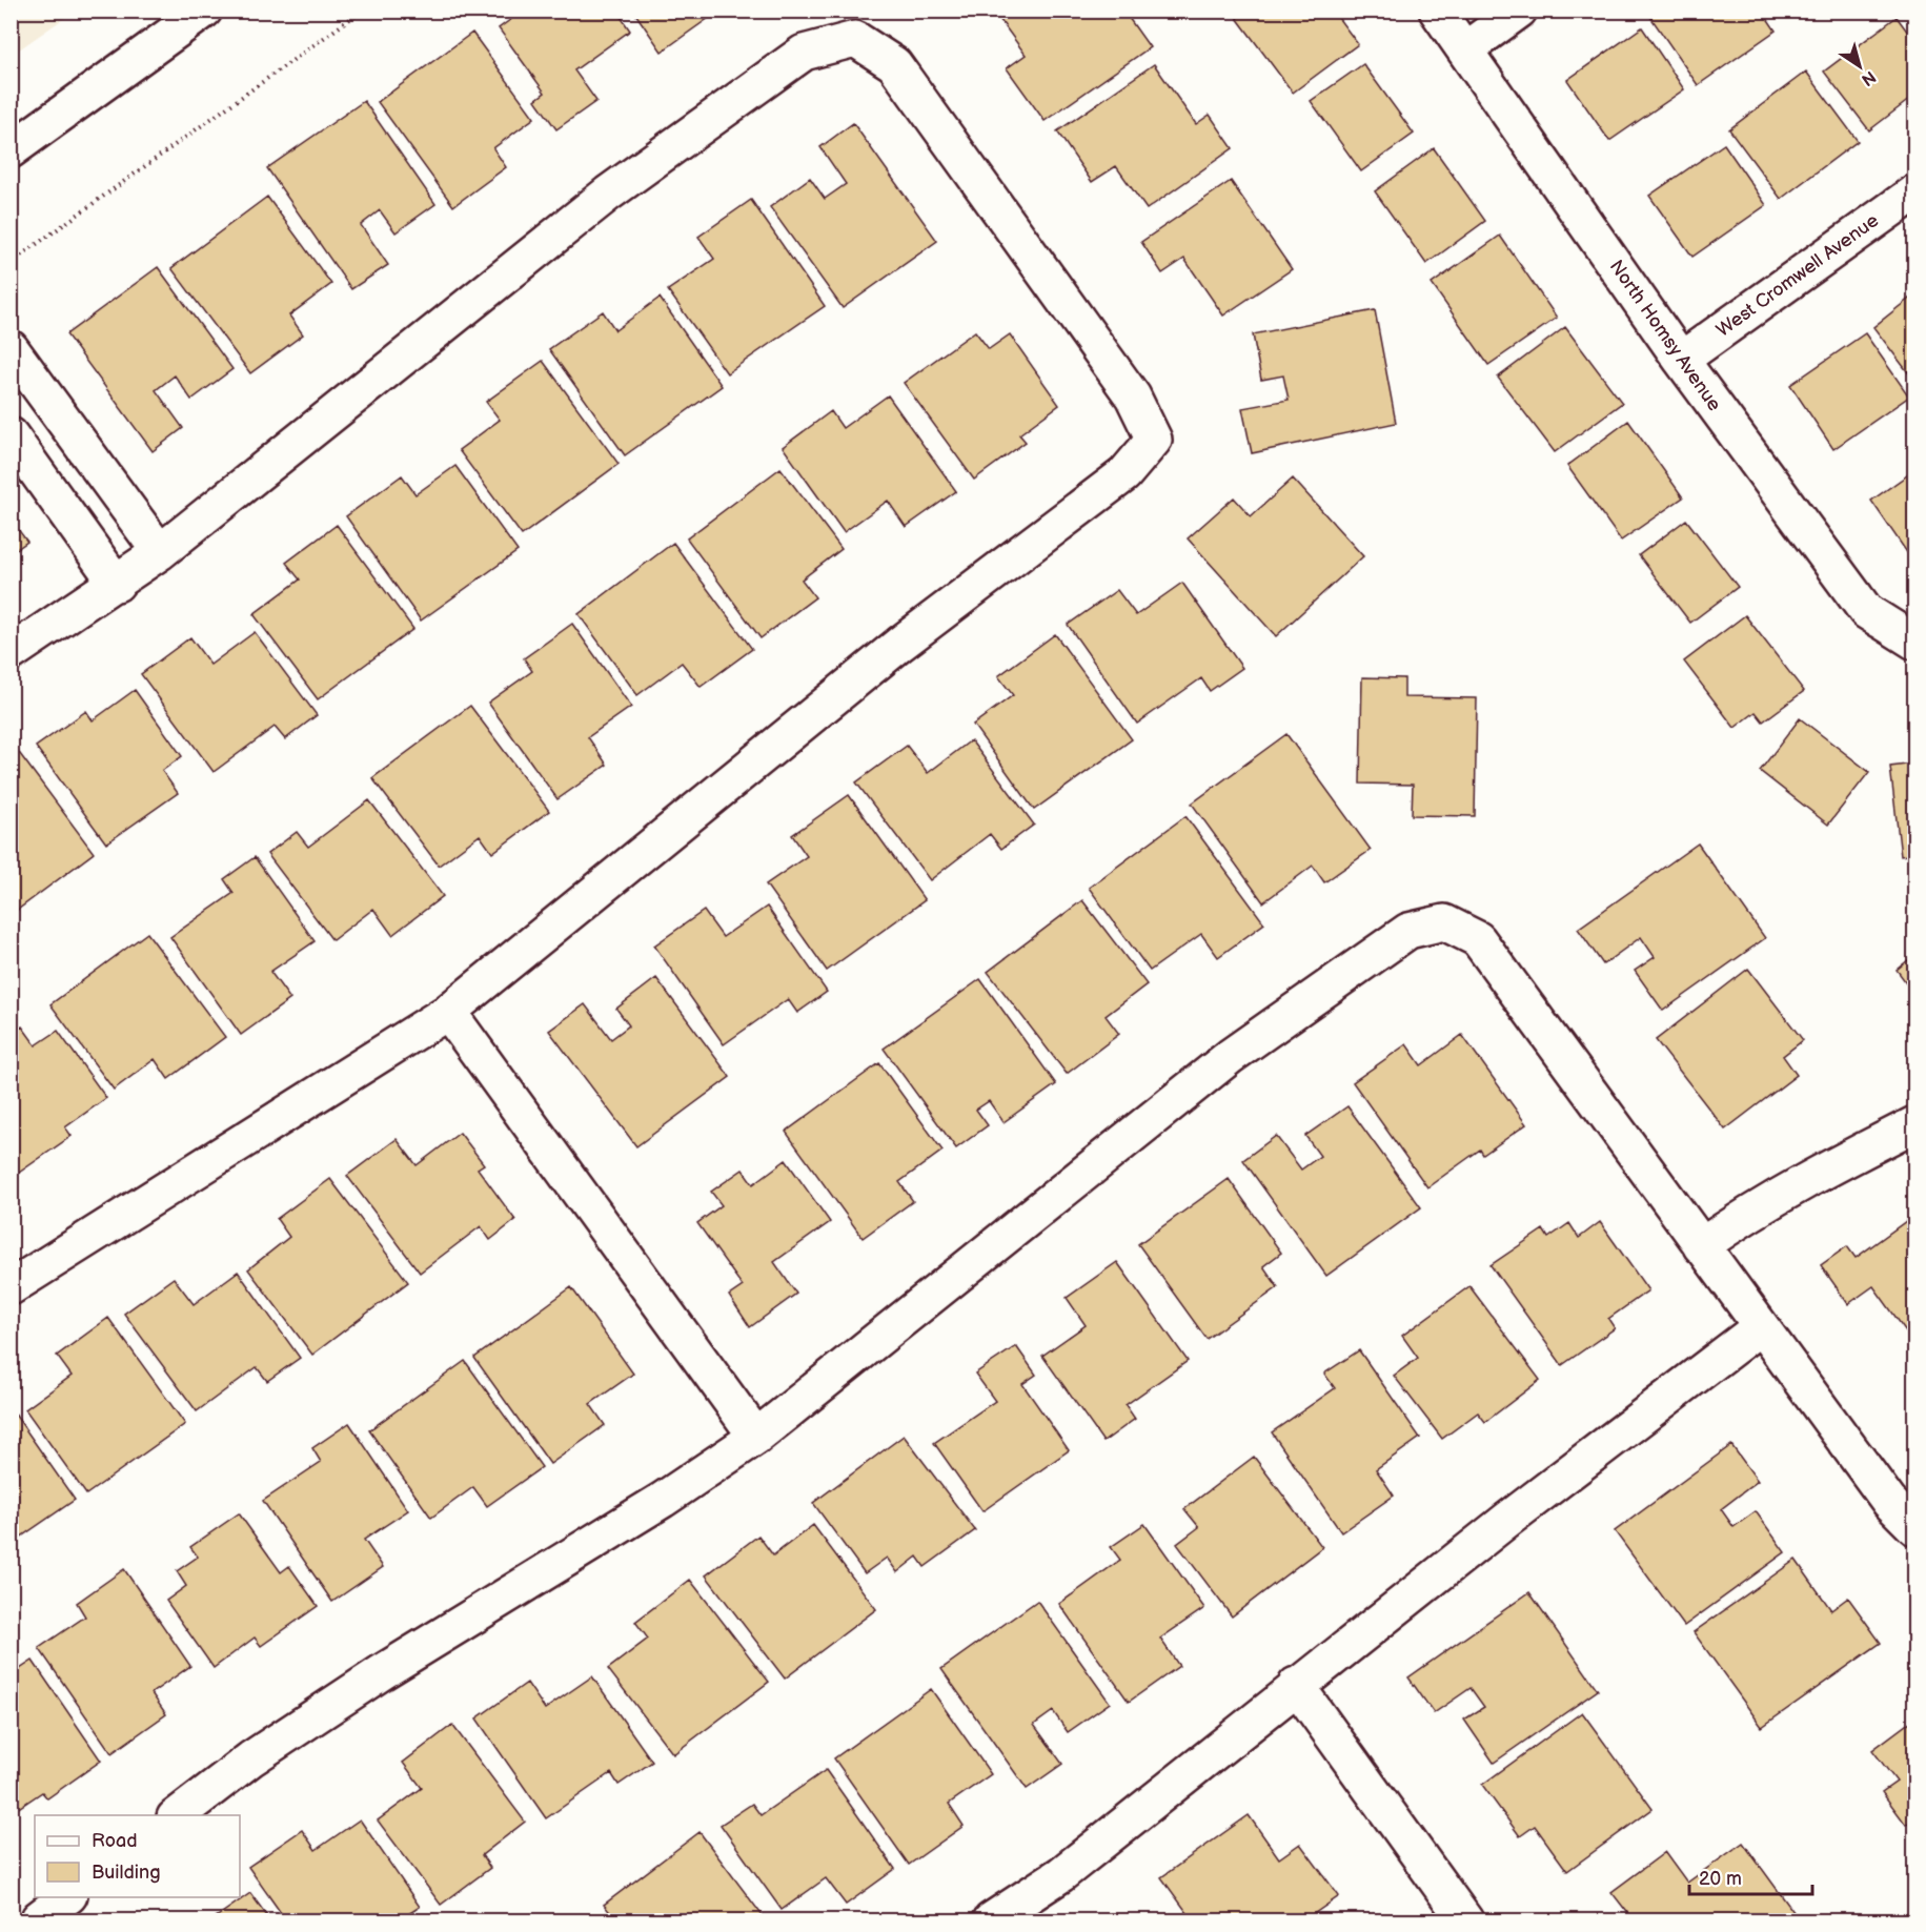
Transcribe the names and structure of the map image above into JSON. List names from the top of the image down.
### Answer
{
  "streets": {
    "street": ["West Cromwell Avenue", "North Homsy Avenue"]
  },
  "crossings": [
    ["West Cromwell Avenue", "North Homsy Avenue"]
  ],
  "legend": ["Road", "Building"],
  "scale_bar": "20 m",
  "north": "bottom right"
}
